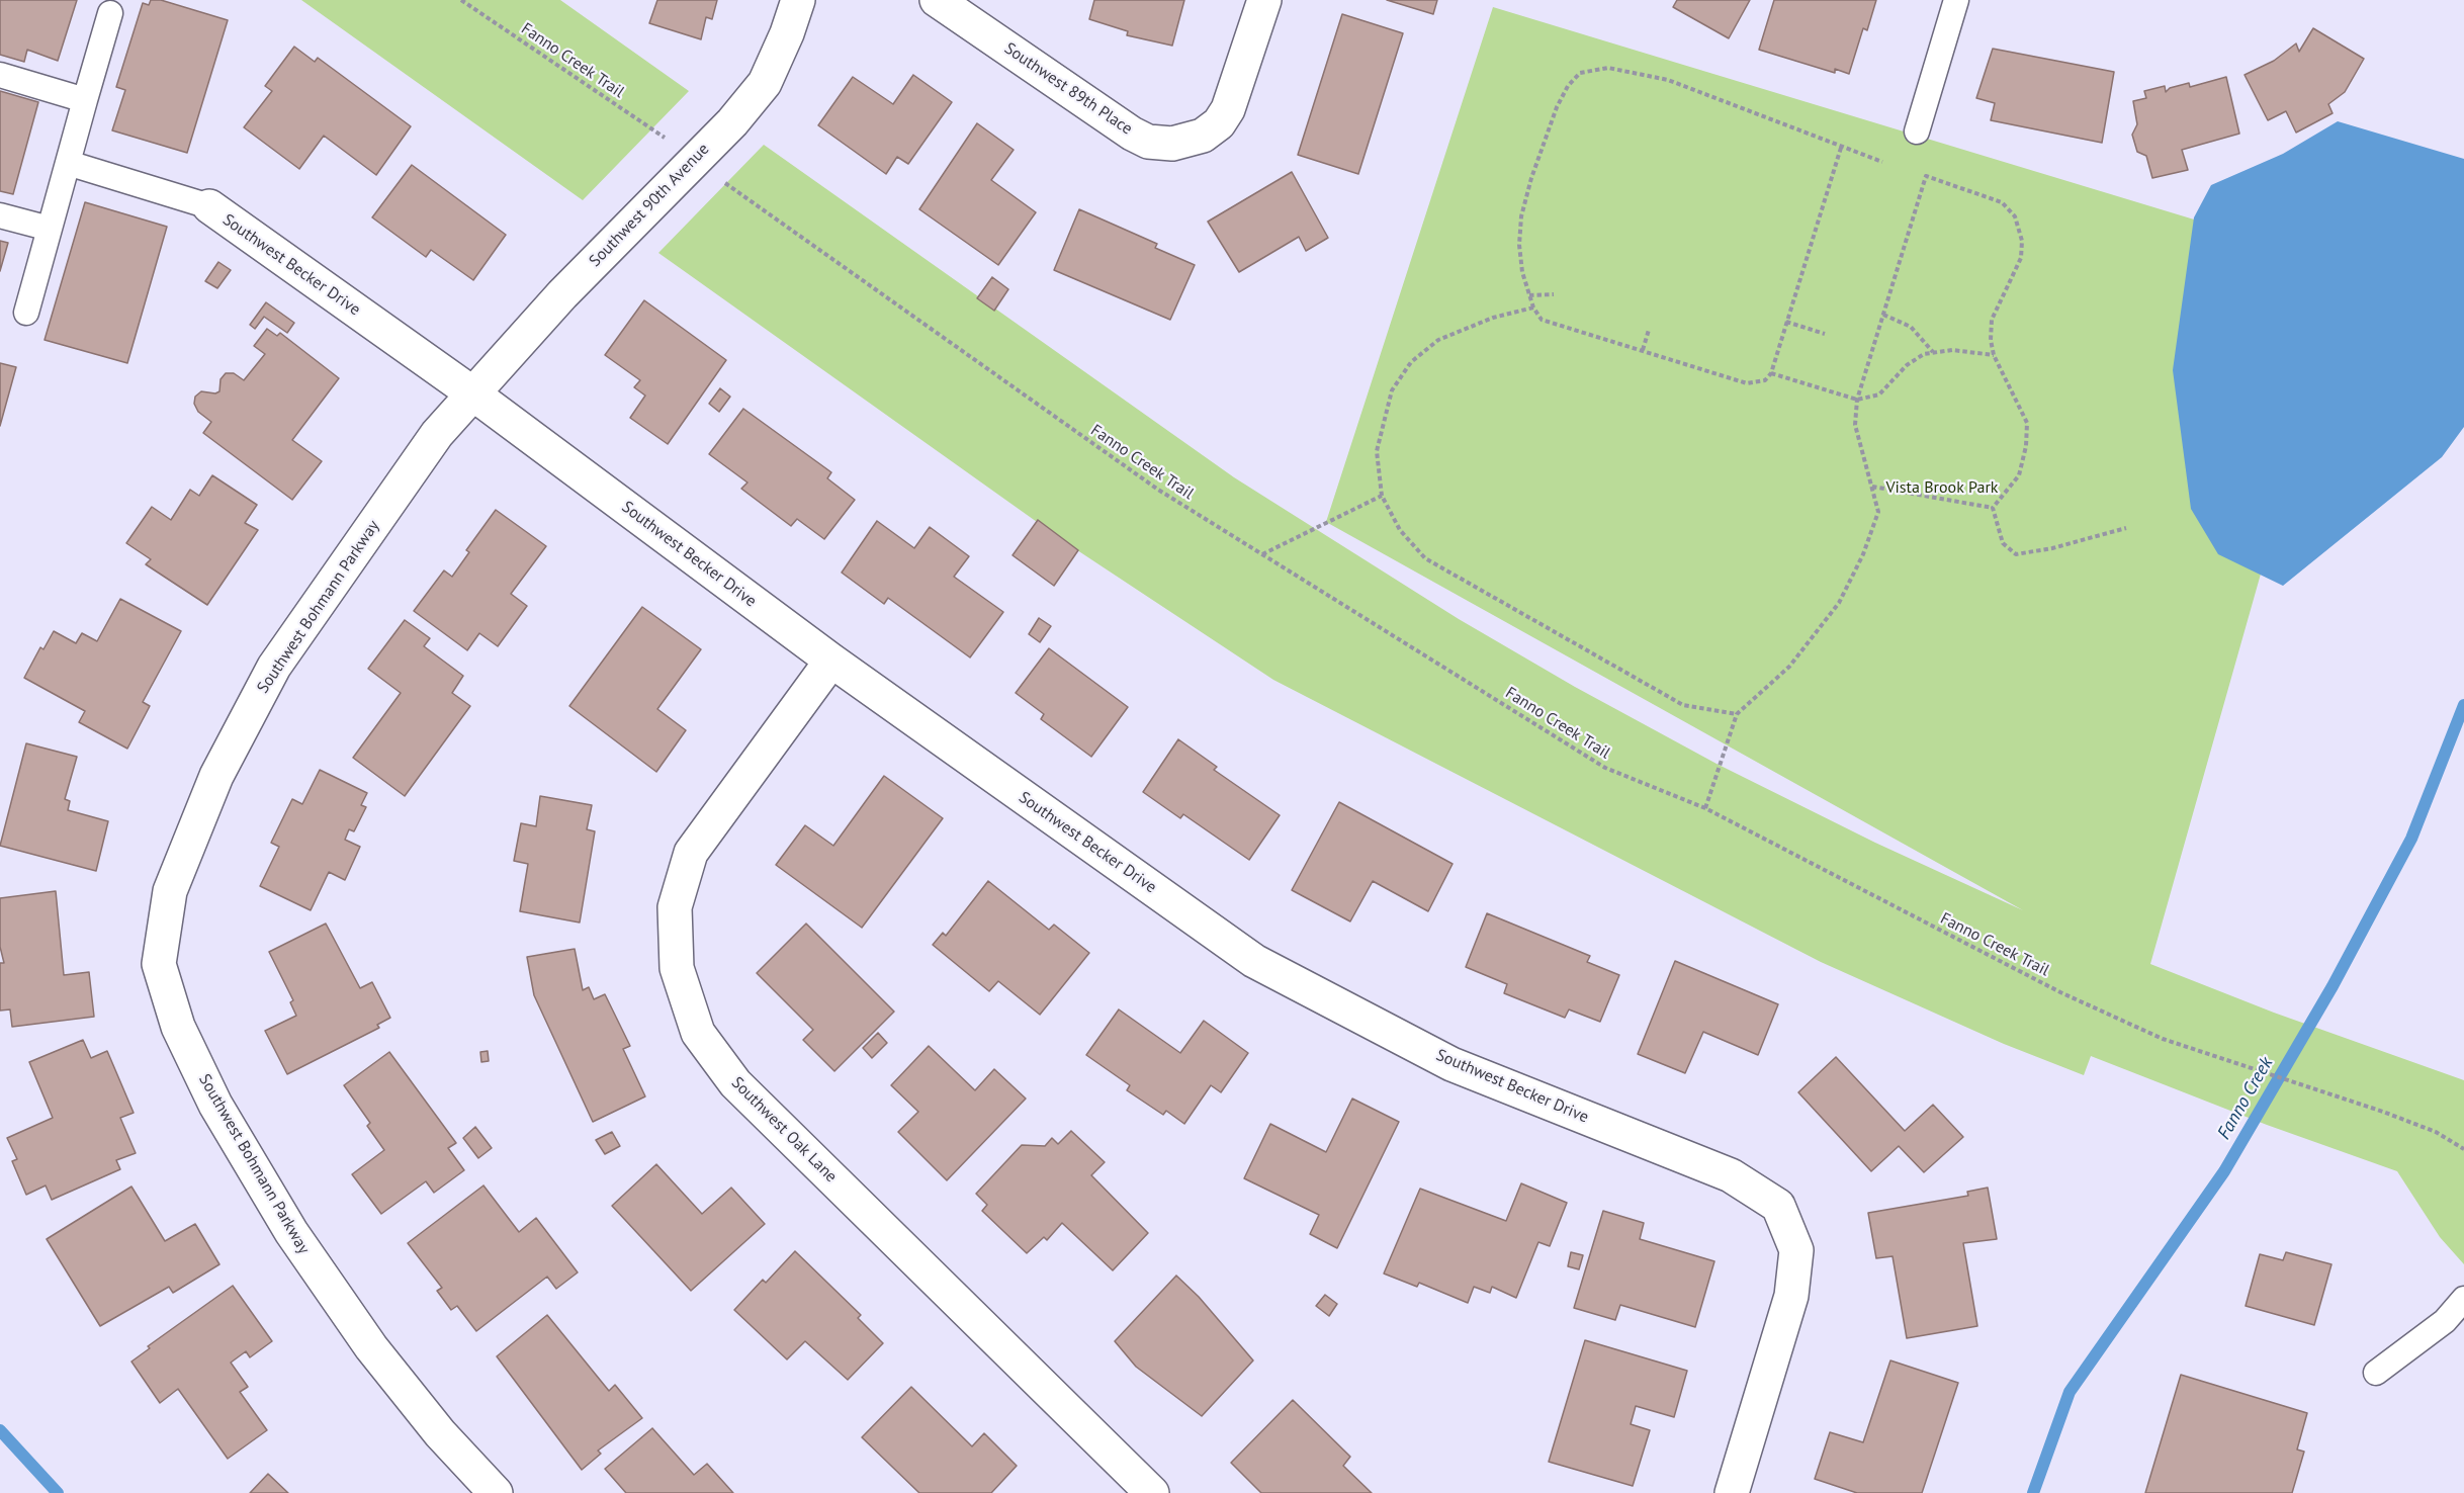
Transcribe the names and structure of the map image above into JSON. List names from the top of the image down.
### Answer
{
  "streets": {
    "street": [
      "Southwest 89th Place",
      "Southwest 90th Avenue",
      "Southwest Becker Drive",
      "Southwest Bohmann Parkway",
      "Southwest Oak Lane"
    ],
    "path": ["Fanno Creek Trail"]
  },
  "crossings": [
    ["Southwest 90th Avenue", "Southwest Becker Drive"],
    ["Southwest 90th Avenue", "Southwest Bohmann Parkway"],
    ["Southwest Becker Drive", "Southwest Bohmann Parkway"],
    ["Southwest Becker Drive", "Southwest Oak Lane"]
  ],
  "water": ["Fanno Creek"],
  "parks": ["Vista Brook Park"]
}
